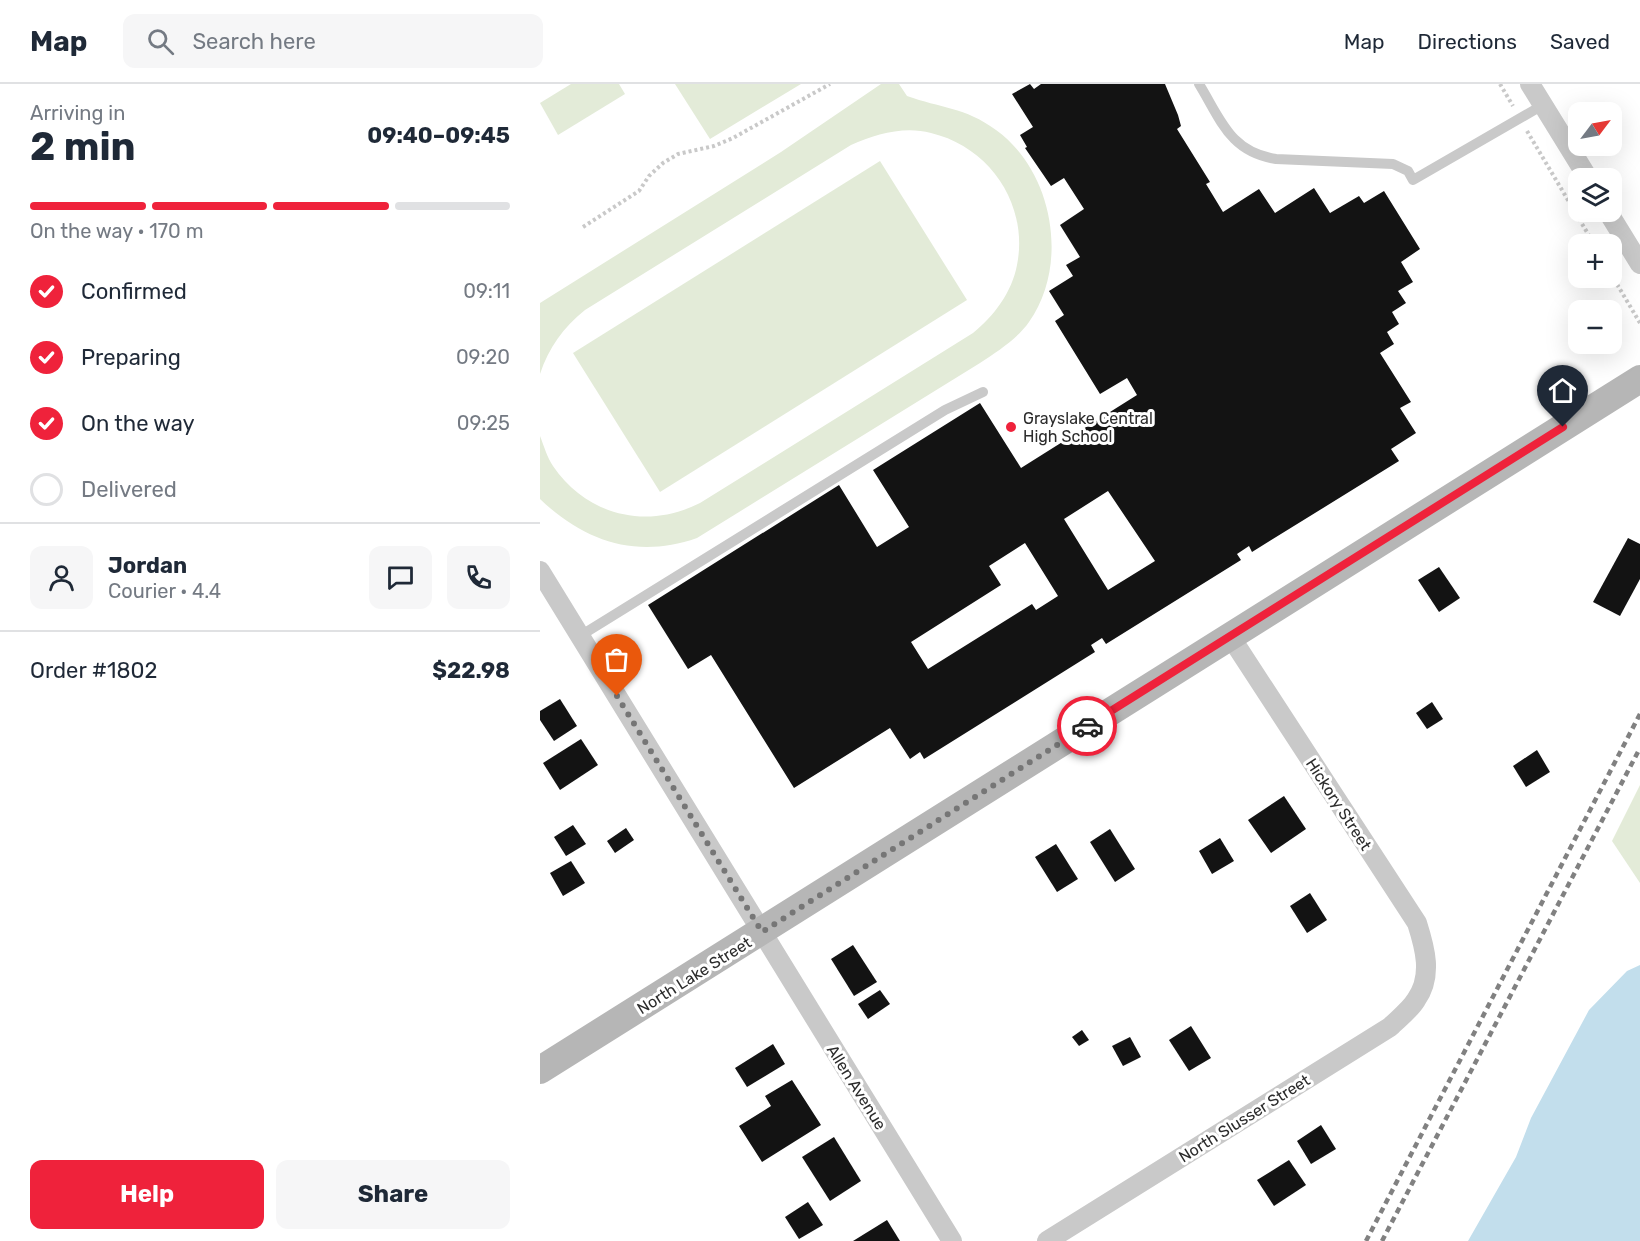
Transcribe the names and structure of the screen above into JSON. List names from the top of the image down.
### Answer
{
  "streets": {
    "street": [
      "Hickory Street",
      "North Lake Street",
      "Allen Avenue",
      "North Slusser Street"
    ]
  },
  "crossings": [
    ["Hickory Street", "North Lake Street"],
    ["Hickory Street", "North Slusser Street"],
    ["North Lake Street", "Allen Avenue"]
  ],
  "places": ["Grayslake Central High School"],
  "north": "top right",
  "page": {
    "header": "Map",
    "search": "Search here",
    "nav": ["Map", "Directions", "Saved"],
    "heading": ["2 min", "Arriving in", "09:40–09:45"],
    "panel": [
      "Jordan",
      "Courier · 4.4",
      "Order #1802",
      "$22.98"
    ],
    "map_buttons": ["+", "−"],
    "bar": "On the way · 170 m",
    "list": [
      ["Confirmed", "09:11"],
      ["Preparing", "09:20"],
      ["On the way", "09:25"],
      "Delivered"
    ],
    "buttons": ["Help", "Share"]
  }
}
